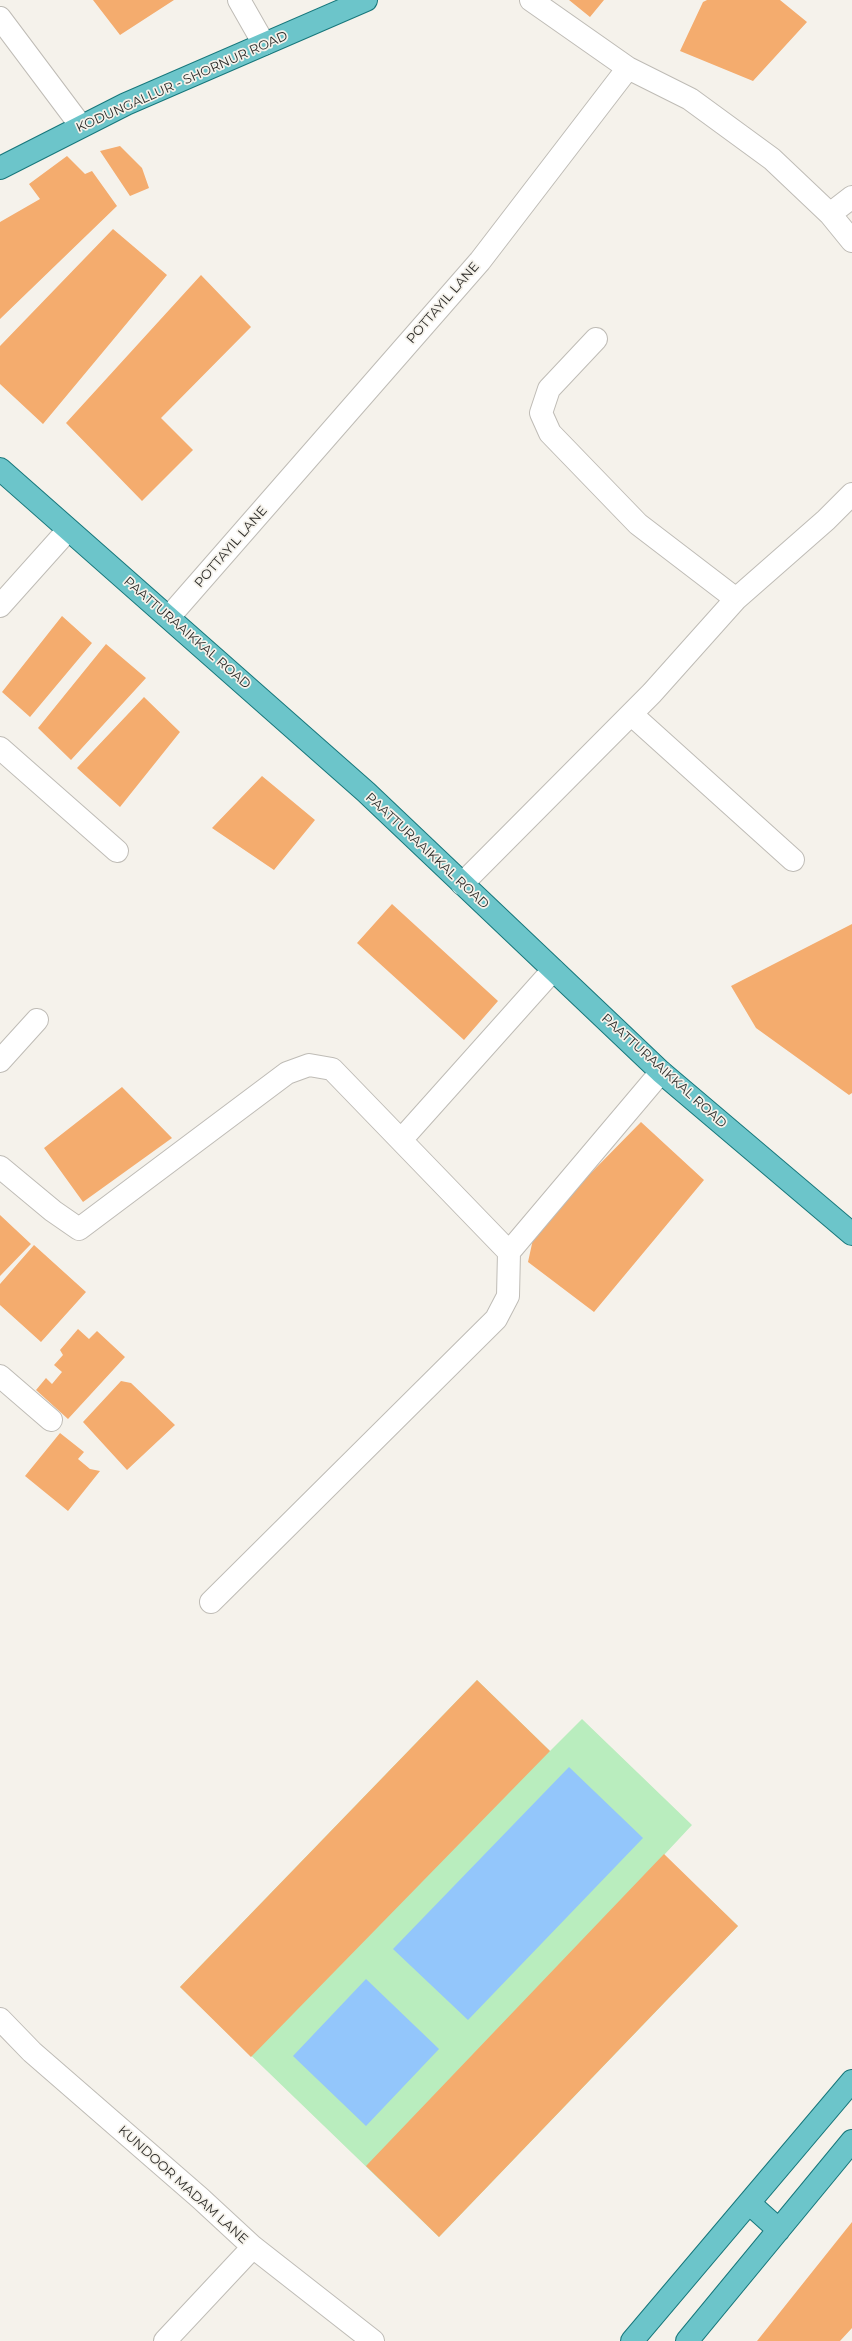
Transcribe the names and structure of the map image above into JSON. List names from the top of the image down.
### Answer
{
  "streets": {
    "main road": ["KODUNGALLUR - SHORNUR ROAD", "PAATTURAAIKKAL ROAD"],
    "street": ["POTTAYIL LANE", "KUNDOOR MADAM LANE"]
  },
  "crossings": [
    ["POTTAYIL LANE", "PAATTURAAIKKAL ROAD"]
  ]
}
